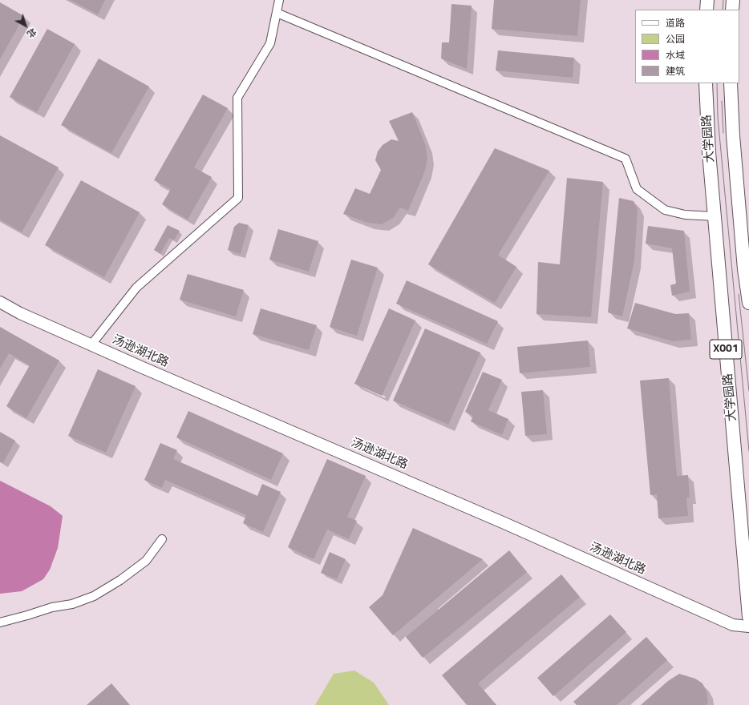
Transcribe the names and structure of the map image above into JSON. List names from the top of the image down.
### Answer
{
  "streets": {
    "main road": ["大学园路", "X001", "汤逊湖北路"]
  },
  "legend": [
    "道路",
    "公园",
    "水域",
    "建筑"
  ],
  "north": "bottom right"
}
